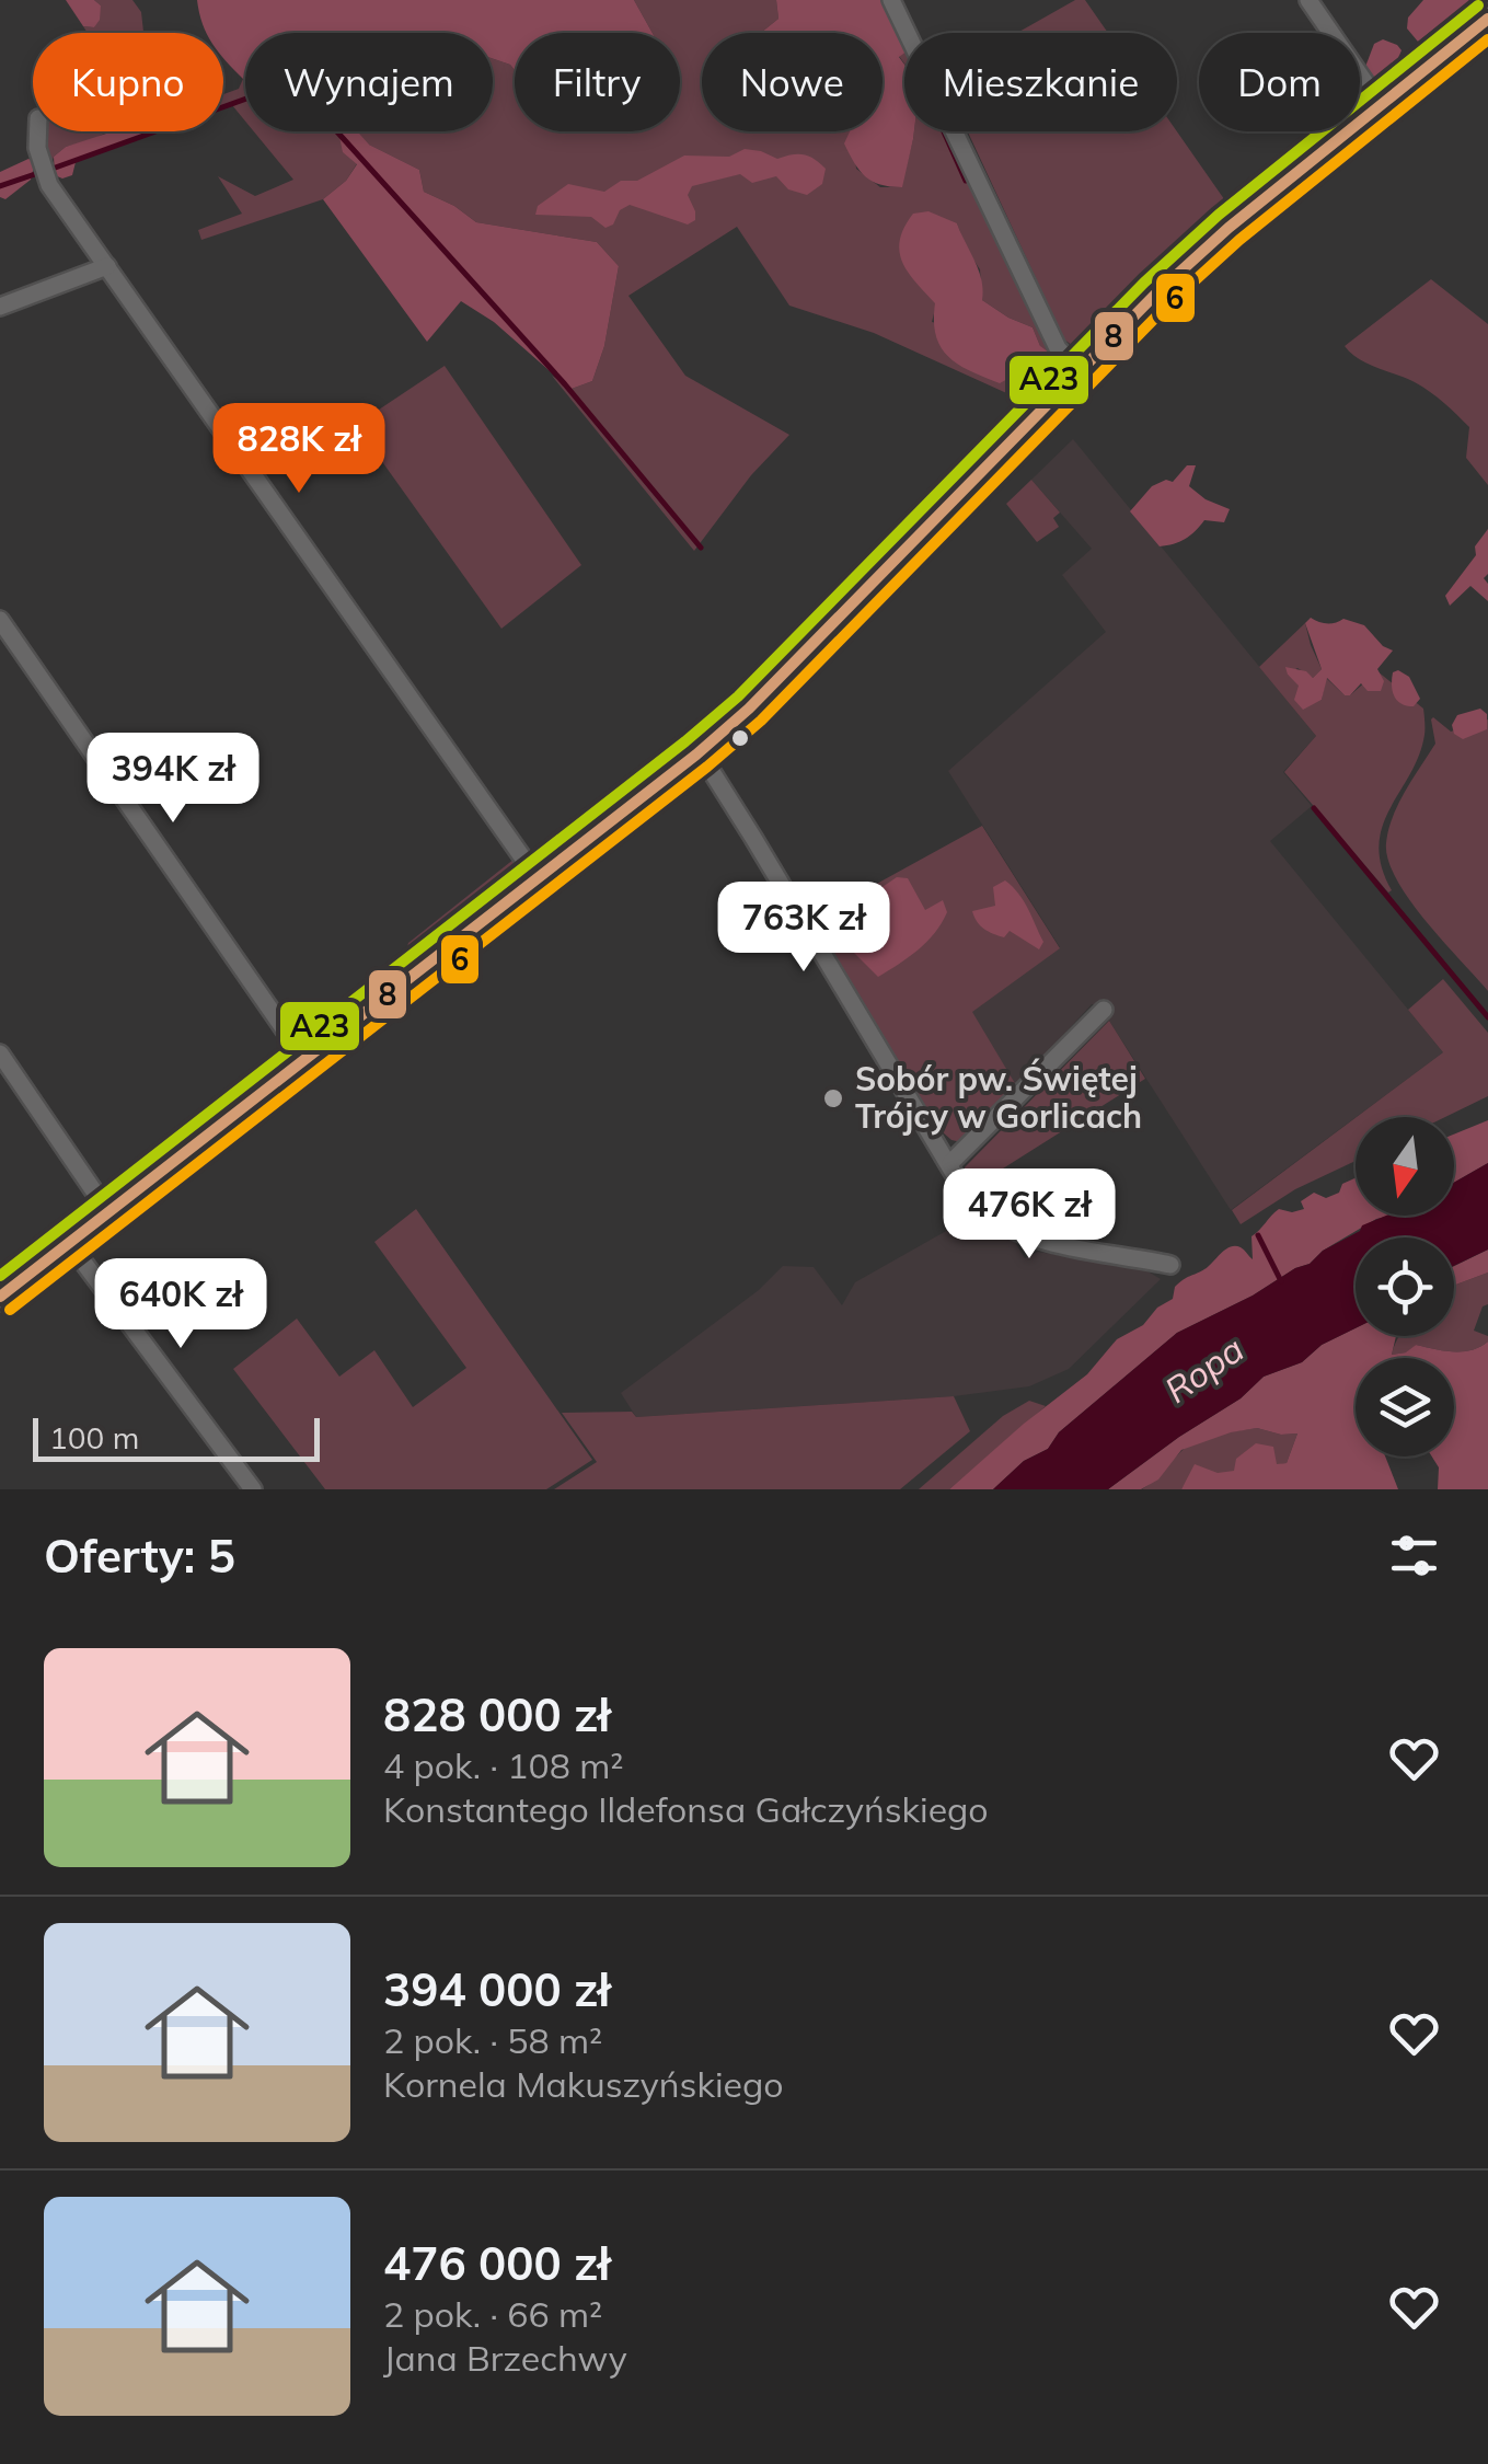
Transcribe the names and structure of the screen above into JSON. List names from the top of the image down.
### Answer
{
  "water": ["Ropa"],
  "places": ["Sobór pw. Świętej Trójcy w Gorlicach"],
  "lines": ["transit line A23", "transit line 8", "transit line 6"],
  "scale_bar": "100 m",
  "north": "bottom",
  "page": {
    "chip": [
      "Kupno",
      "Wynajem",
      "Filtry",
      "Nowe",
      "Mieszkanie",
      "Dom"
    ],
    "price": [
      "828K zł",
      "394K zł",
      "763K zł",
      "476K zł",
      "640K zł"
    ],
    "scale": "100 m",
    "heading": "Oferty: 5",
    "list": [
      {
        "name": "828 000 zł",
        "note": "4 pok. · 108 m² · Konstantego Ildefonsa Gałczyńskiego"
      },
      {
        "name": "394 000 zł",
        "note": "2 pok. · 58 m² · Kornela Makuszyńskiego"
      },
      {
        "name": "476 000 zł",
        "note": "2 pok. · 66 m² · Jana Brzechwy"
      }
    ]
  }
}
